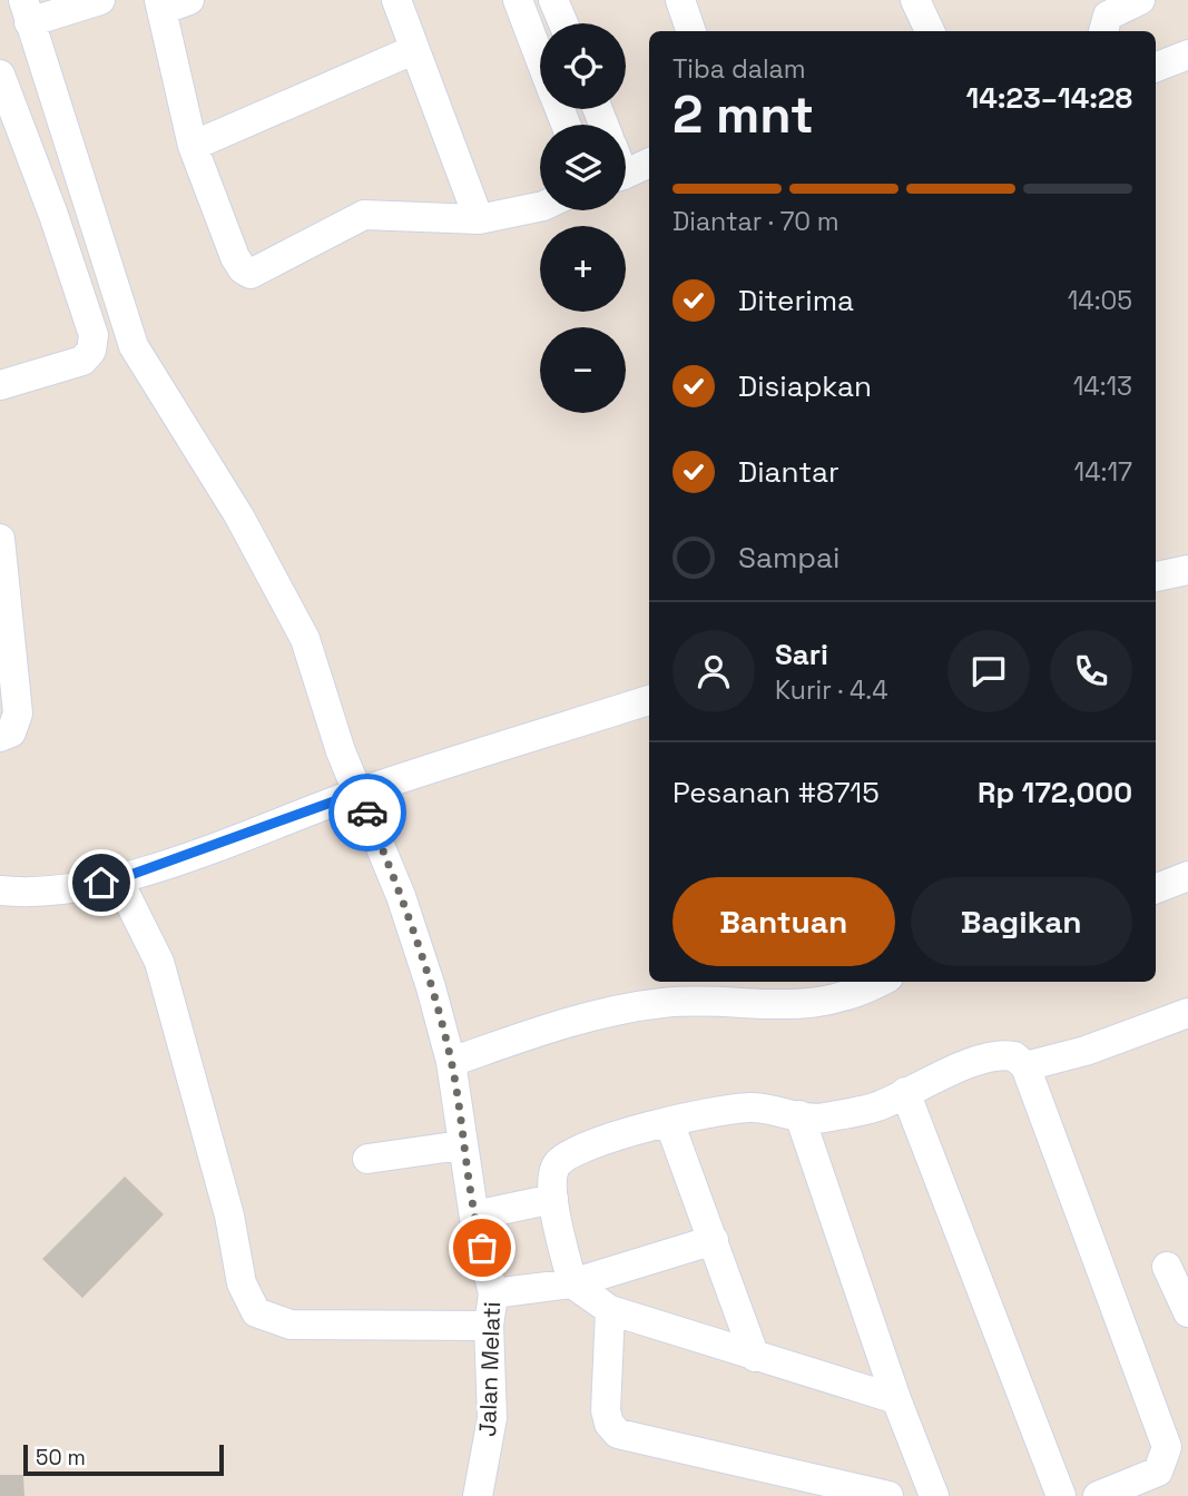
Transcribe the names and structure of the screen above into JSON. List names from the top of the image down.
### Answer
{
  "streets": {
    "street": ["Jalan Melati"]
  },
  "scale_bar": "50 m",
  "page": {
    "map_buttons": ["+", "−"],
    "heading": ["2 mnt", "Tiba dalam", "14:23–14:28"],
    "panel": [
      "Sari",
      "Kurir · 4.4",
      "Pesanan #8715",
      "Rp 172,000"
    ],
    "bar": "Diantar · 70 m",
    "list": [
      ["Diterima", "14:05"],
      ["Disiapkan", "14:13"],
      ["Diantar", "14:17"],
      "Sampai"
    ],
    "buttons": ["Bantuan", "Bagikan"],
    "scale": "50 m"
  }
}
